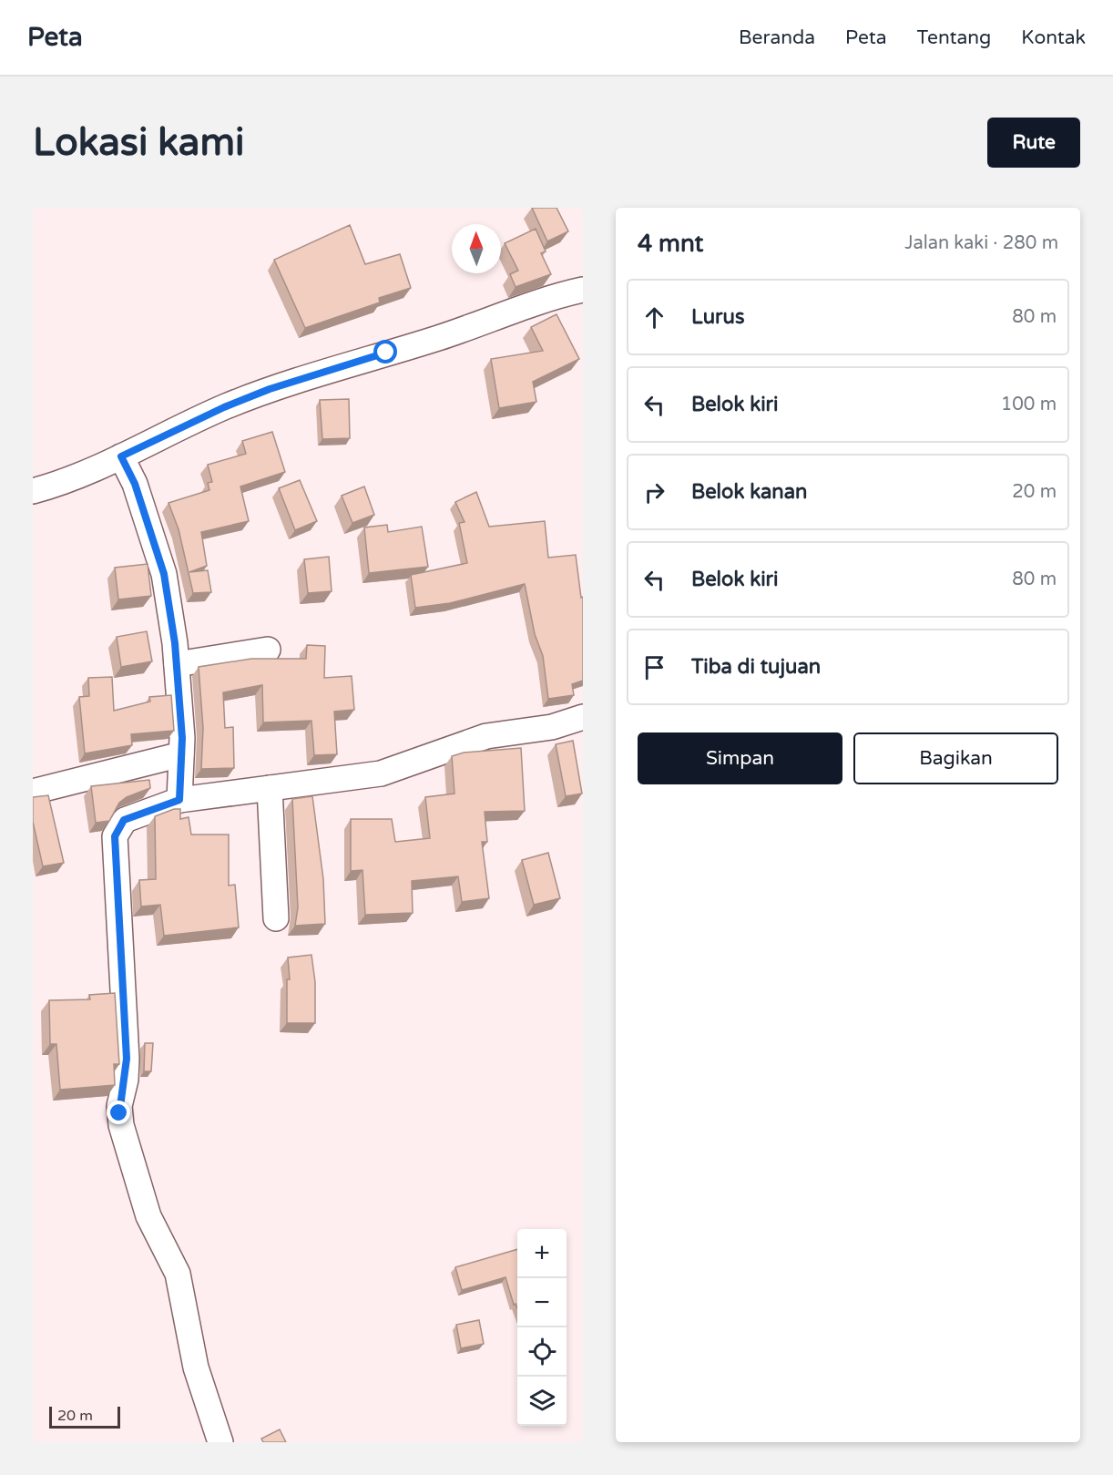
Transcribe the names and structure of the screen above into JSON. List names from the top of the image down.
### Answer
{
  "scale_bar": "20 m",
  "north": "top",
  "page": {
    "header": "Peta",
    "nav": [
      "Beranda",
      "Peta",
      "Tentang",
      "Kontak"
    ],
    "buttons": [
      "Rute",
      ["Simpan", "Bagikan"]
    ],
    "title": "Lokasi kami",
    "heading": ["4 mnt", "Jalan kaki · 280 m"],
    "list": [
      ["Lurus", "80 m"],
      ["Belok kiri", "100 m"],
      ["Belok kanan", "20 m"],
      ["Belok kiri", "80 m"],
      "Tiba di tujuan"
    ],
    "map_buttons": ["+", "−"],
    "scale": "20 m"
  }
}
